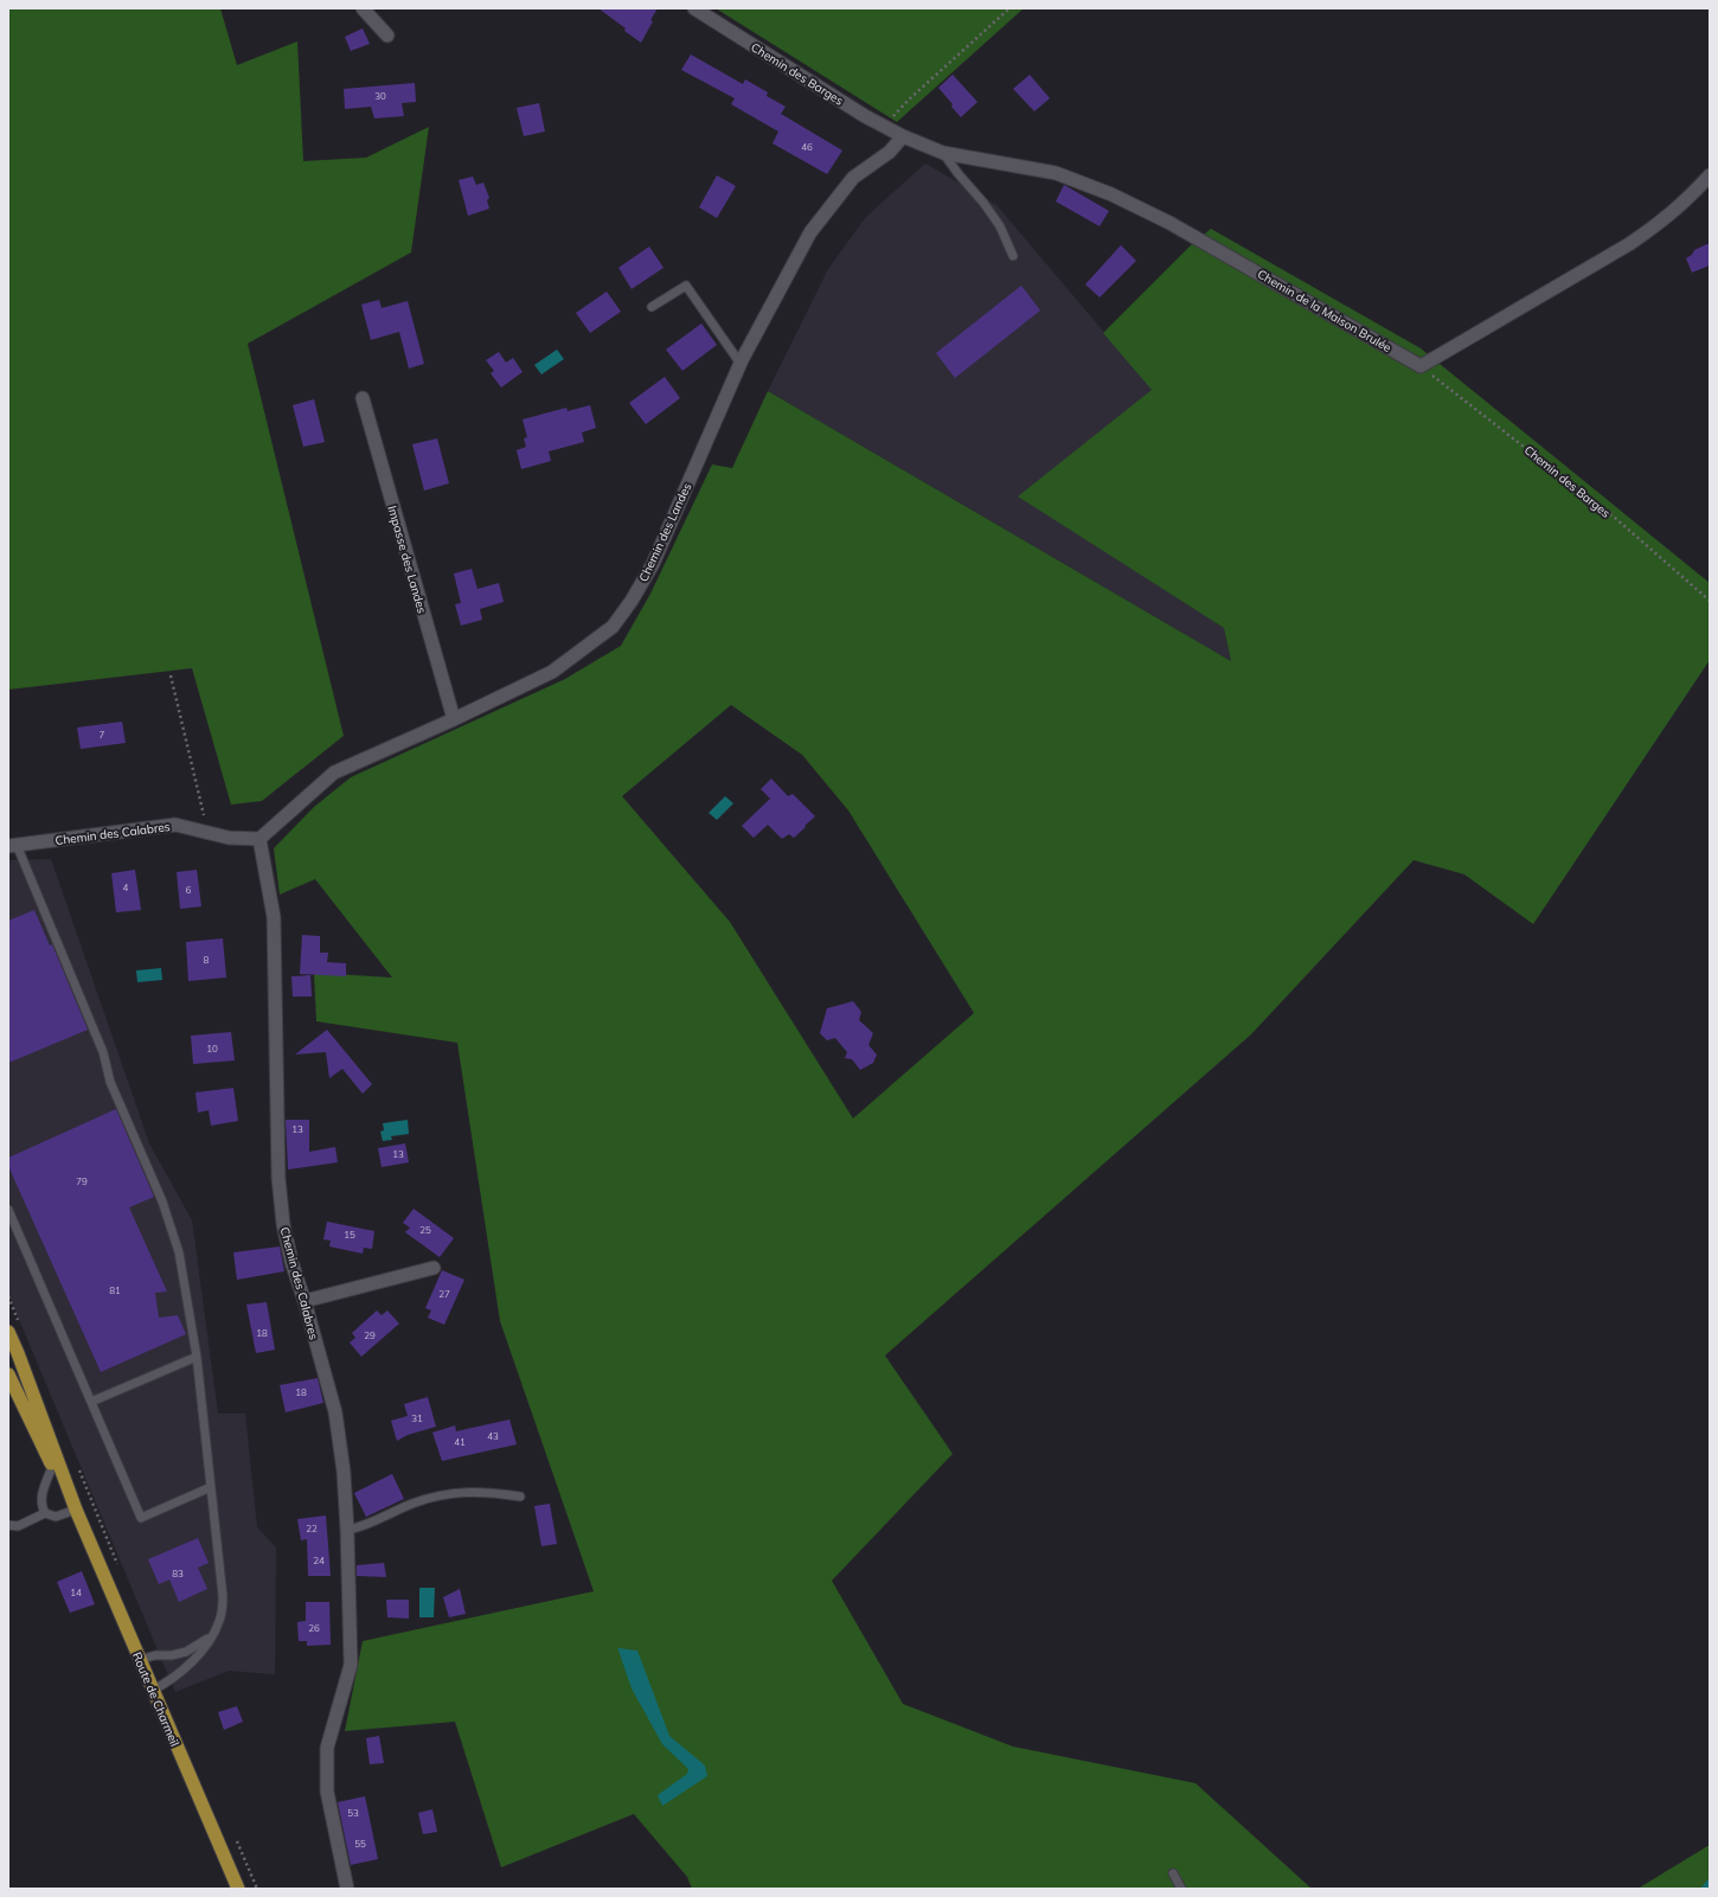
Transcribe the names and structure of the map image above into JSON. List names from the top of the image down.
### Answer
{
  "streets": {
    "main road": ["Route de Charmeil"],
    "street": [
      "Chemin des Barges",
      "Chemin de la Maison Brulée",
      "Chemin des Landes",
      "Impasse des Landes",
      "Chemin des Calabres"
    ]
  },
  "crossings": [
    ["Chemin des Barges", "Chemin de la Maison Brulée"],
    ["Chemin des Barges", "Chemin des Landes"],
    ["Chemin de la Maison Brulée", "Chemin des Landes"],
    ["Chemin des Landes", "Impasse des Landes"],
    ["Chemin des Landes", "Chemin des Calabres"]
  ],
  "house_numbers": [
    "30",
    "46",
    "7",
    "4",
    "6",
    "8",
    "10",
    "13",
    "13",
    "79",
    "25",
    "15",
    "81",
    "27",
    "18",
    "29",
    "18",
    "31",
    "43",
    "41",
    "22",
    "24",
    "83",
    "14",
    "26",
    "53",
    "55"
  ]
}
